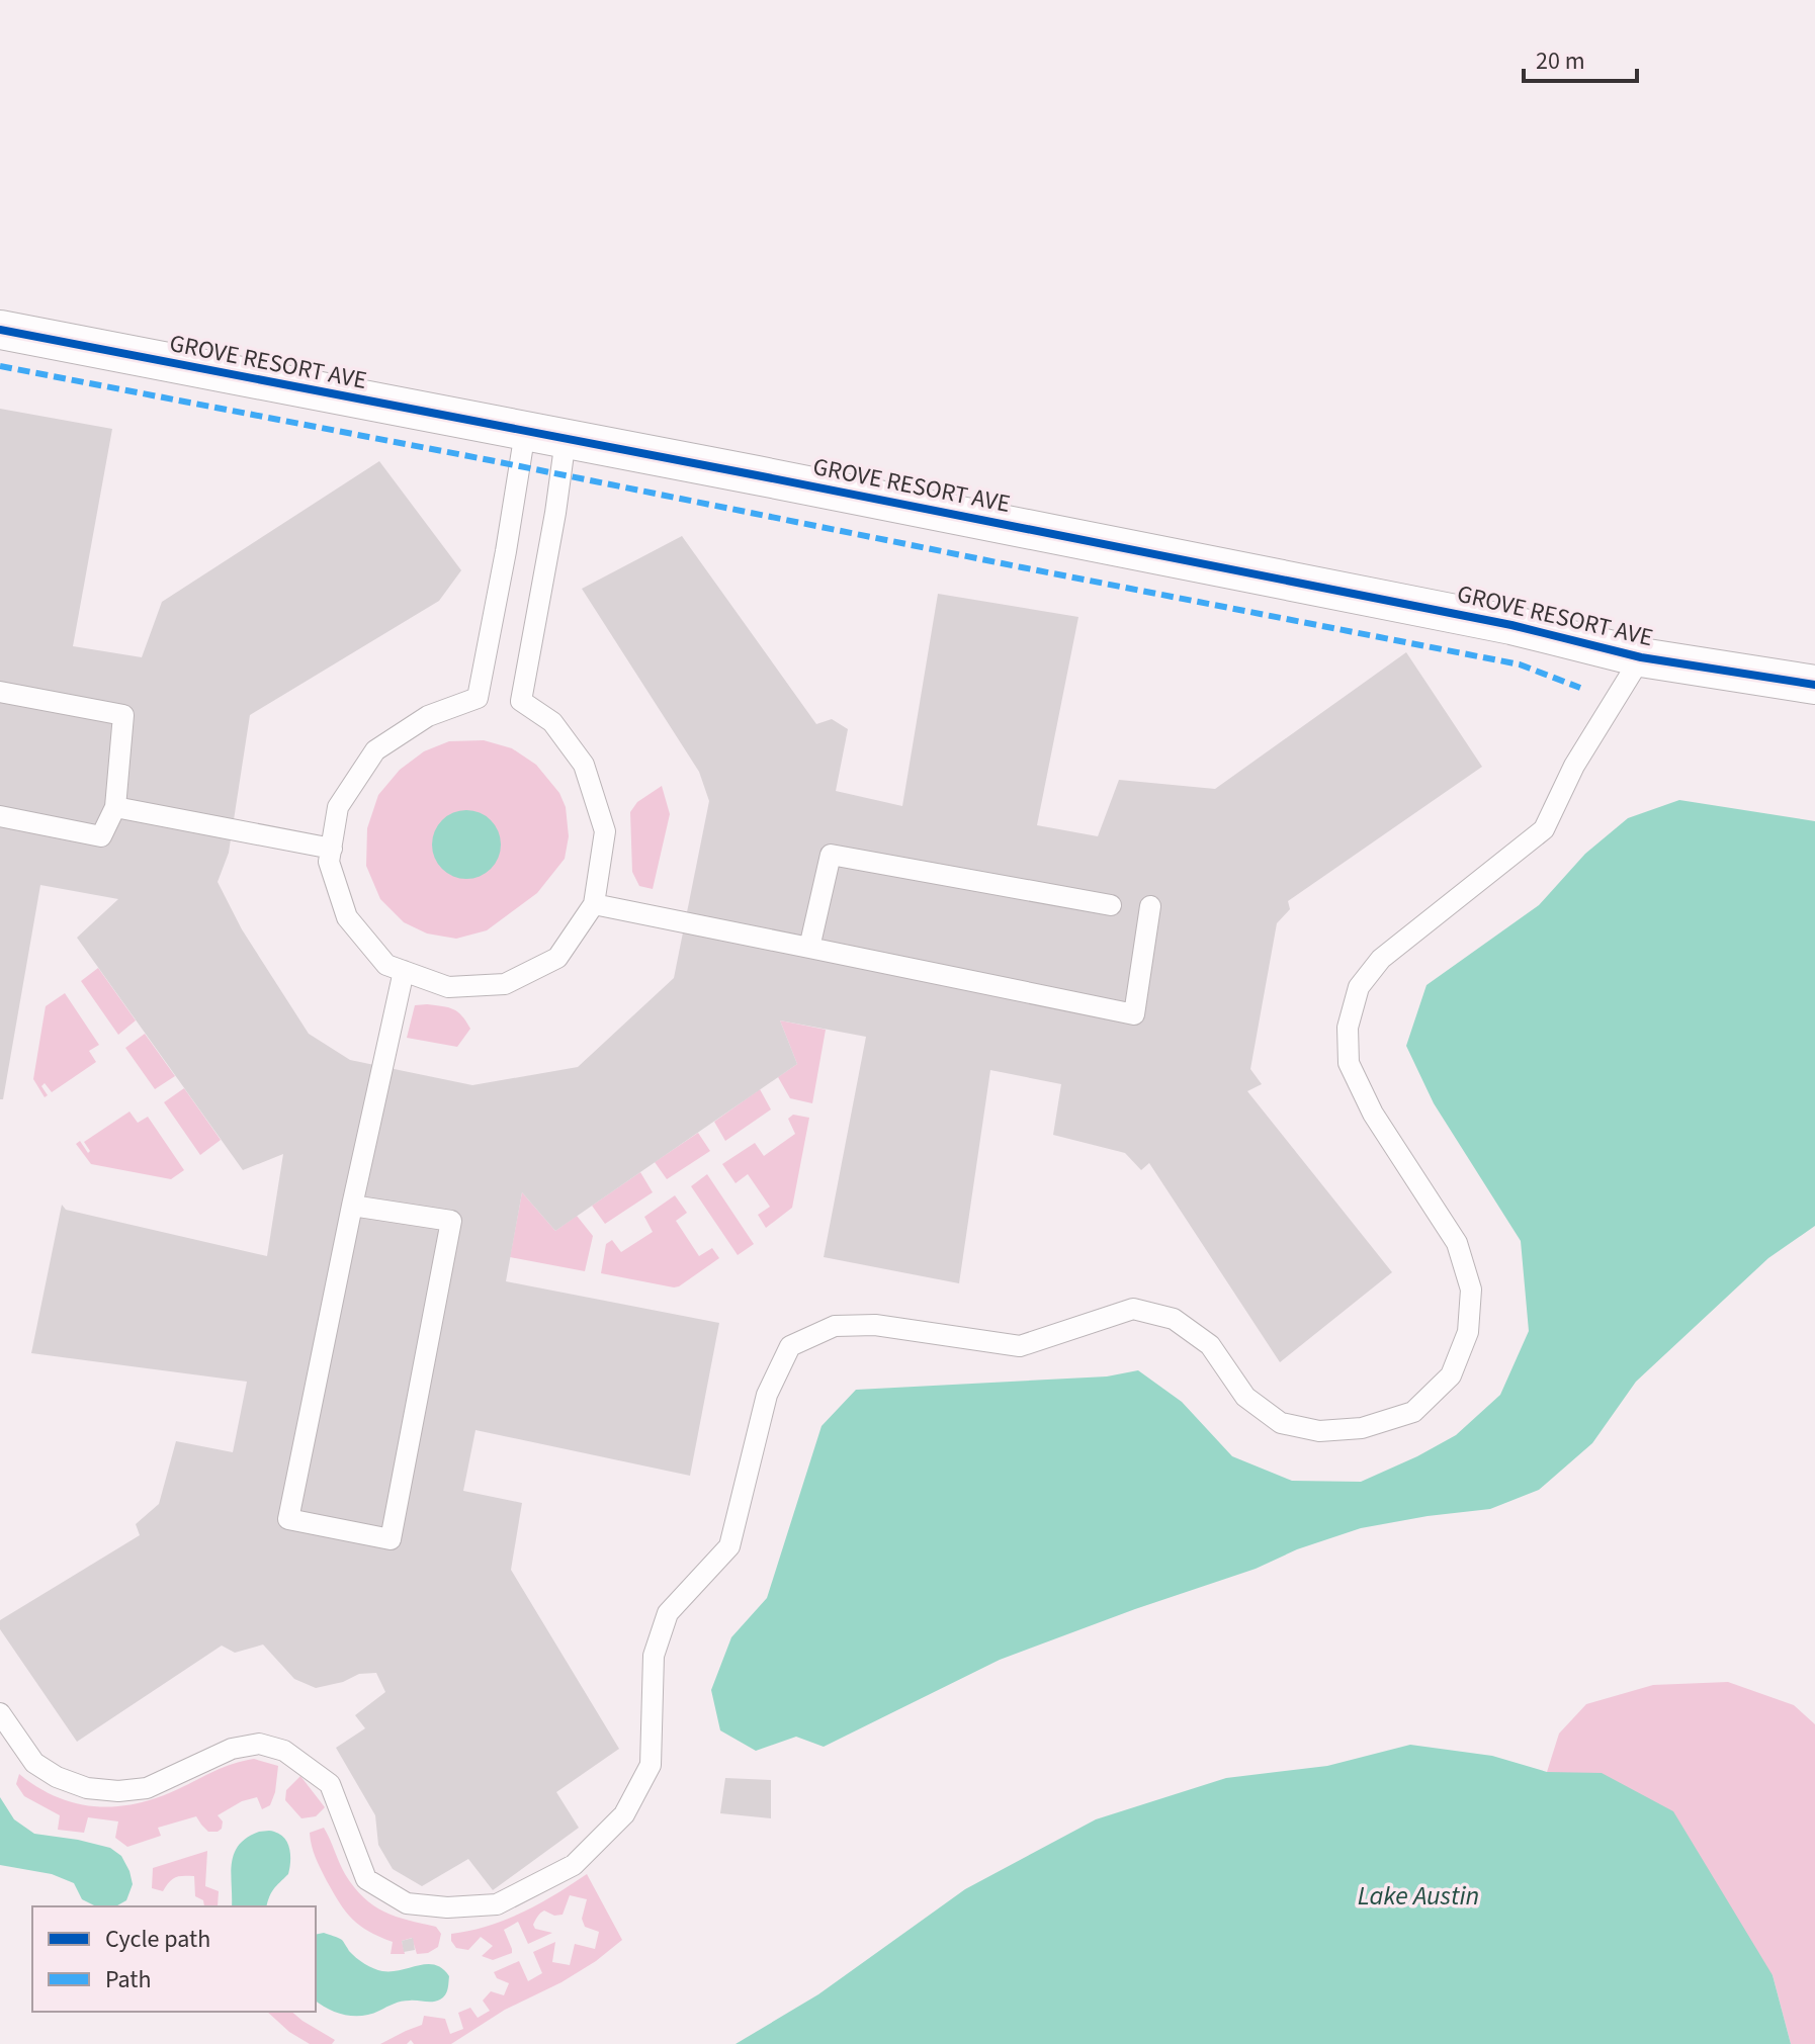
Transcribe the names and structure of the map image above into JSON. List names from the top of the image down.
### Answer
{
  "streets": {
    "street": ["GROVE RESORT AVE"]
  },
  "water": ["Lake Austin"],
  "legend": ["Cycle path", "Path"],
  "scale_bar": "20 m"
}
